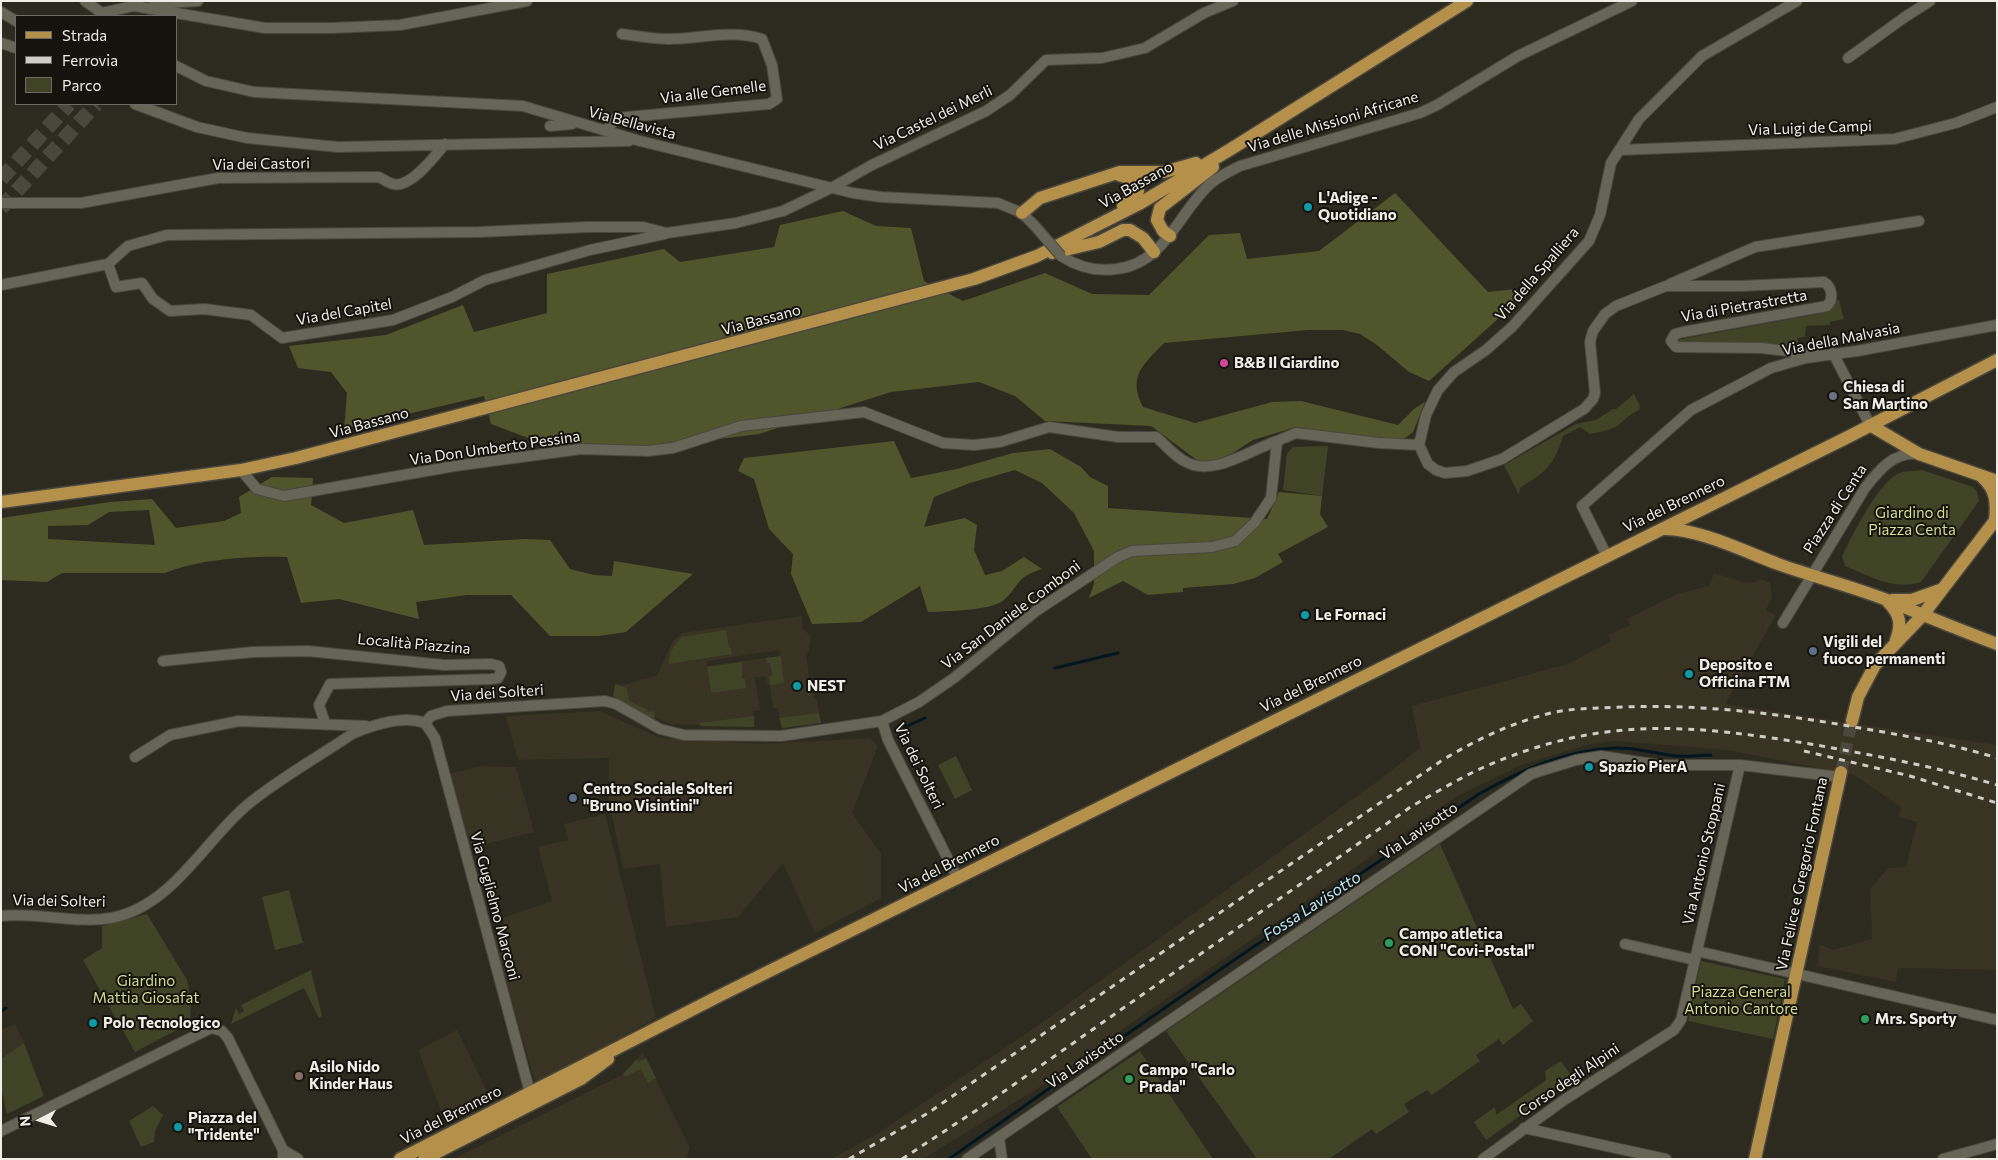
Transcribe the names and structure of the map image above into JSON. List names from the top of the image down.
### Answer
{
  "streets": {
    "main road": [
      "Via Bassano",
      "Via del Brennero",
      "Piazza di Centa",
      "Via Felice e Gregorio Fontana"
    ],
    "street": [
      "Via alle Gemelle",
      "Via Castel dei Merli",
      "Via delle Missioni Africane",
      "Via Bellavista",
      "Via Luigi de Campi",
      "Via dei Castori",
      "Via della Spalliera",
      "Via di Pietrastretta",
      "Via del Capitel",
      "Via della Malvasia",
      "Via Don Umberto Pessina",
      "Via San Daniele Comboni",
      "Località Piazzina",
      "Via dei Solteri",
      "Via Lavisotto",
      "Via Antonio Stoppani",
      "Via Guglielmo Marconi",
      "Corso degli Alpini"
    ]
  },
  "crossings": [
    ["Via alle Gemelle", "Via Bellavista"],
    ["Via Castel dei Merli", "Via Bellavista"],
    ["Via Castel dei Merli", "Via del Capitel"],
    ["Via delle Missioni Africane", "Via Bellavista"],
    ["Via Bellavista", "Via dei Castori"],
    ["Via Bellavista", "Via del Capitel"],
    ["Via Luigi de Campi", "Via della Spalliera"],
    ["Via Bassano", "Via Don Umberto Pessina"],
    ["Via della Spalliera", "Via di Pietrastretta"],
    ["Via di Pietrastretta", "Via della Malvasia"],
    ["Via della Malvasia", "Via del Brennero"],
    ["Via Don Umberto Pessina", "Via San Daniele Comboni"],
    ["Via del Brennero", "Piazza di Centa"],
    ["Via del Brennero", "Via dei Solteri"],
    ["Via del Brennero", "Via Guglielmo Marconi"],
    ["Via San Daniele Comboni", "Via dei Solteri"],
    ["Via dei Solteri", "Via Guglielmo Marconi"],
    ["Via Lavisotto", "Via Antonio Stoppani"],
    ["Via Lavisotto", "Via Felice e Gregorio Fontana"],
    ["Via Antonio Stoppani", "Corso degli Alpini"]
  ],
  "water": ["Fossa Lavisotto"],
  "parks": ["Giardino di Piazza Centa", "Giardino Mattia Giosafat", "Piazza General Antonio Cantore"],
  "places": [
    "L'Adige - Quotidiano",
    "B&B Il Giardino",
    "Chiesa di San Martino",
    "Le Fornaci",
    "Vigili del fuoco permanenti",
    "Deposito e Officina FTM",
    "NEST",
    "Spazio PierA",
    "Centro Sociale Solteri \"Bruno Visintini\"",
    "Campo atletica CONI \"Covi-Postal\"",
    "Mrs. Sporty",
    "Polo Tecnologico",
    "Asilo Nido Kinder Haus",
    "Campo \"Carlo Prada\"",
    "Piazza del \"Tridente\""
  ],
  "legend": ["Strada", "Ferrovia", "Parco"],
  "north": "left"
}
